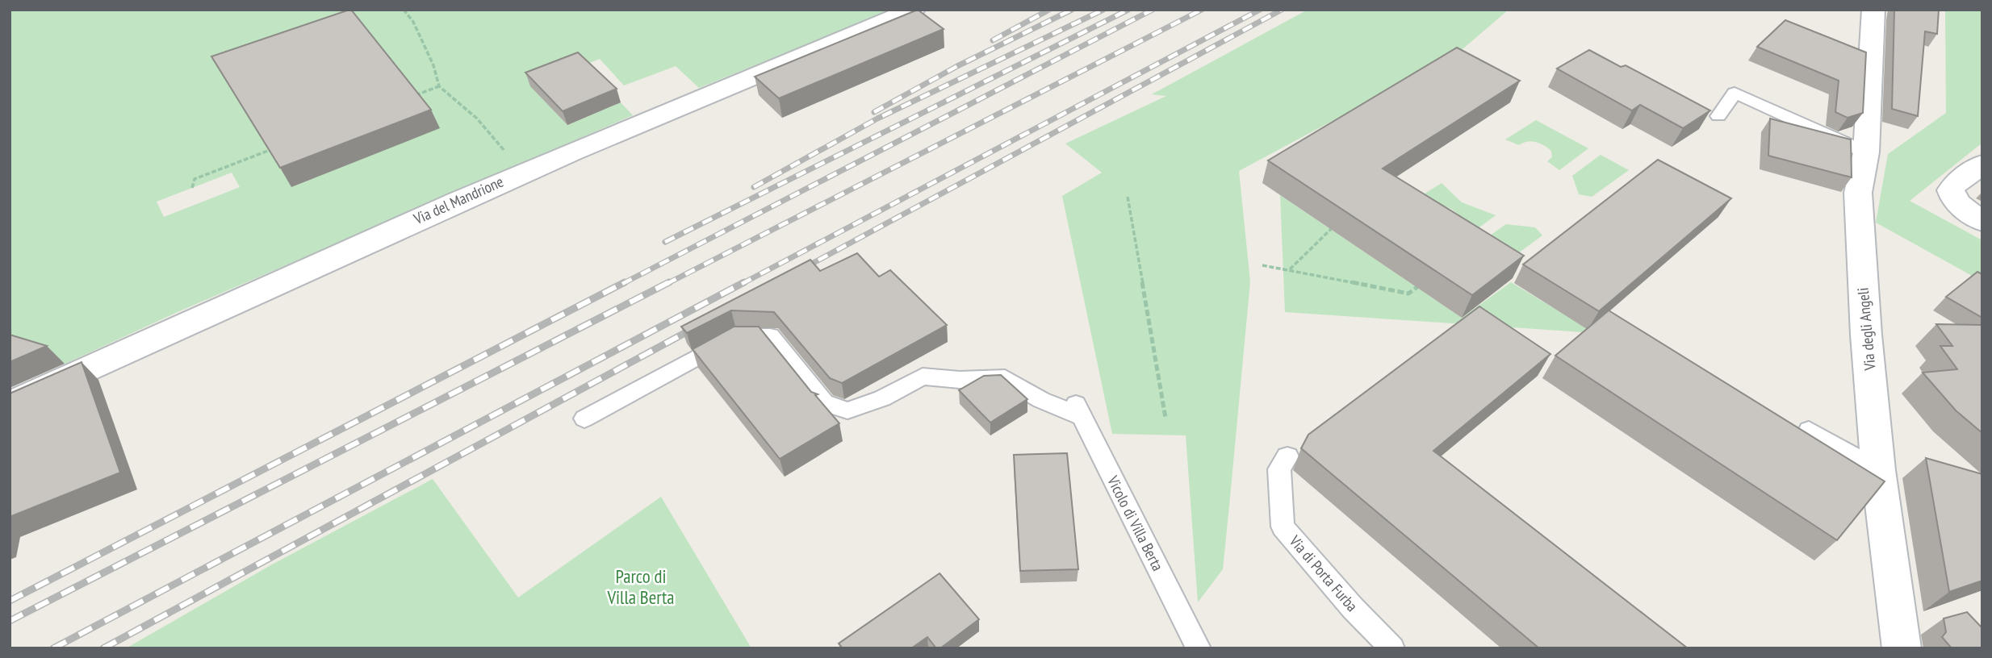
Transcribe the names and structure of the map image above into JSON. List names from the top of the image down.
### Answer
{
  "streets": {
    "street": ["Via del Mandrione", "Via degli Angeli"],
    "lane": ["Vicolo di Villa Berta", "Via di Porta Furba"]
  },
  "parks": ["Parco di Villa Berta"]
}
